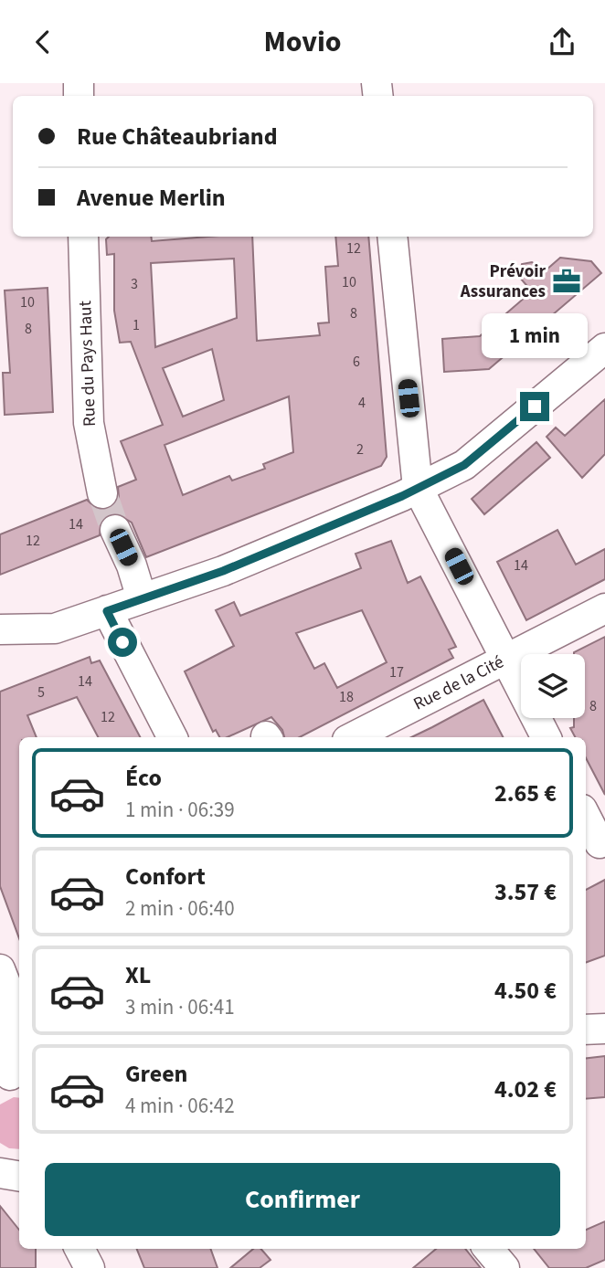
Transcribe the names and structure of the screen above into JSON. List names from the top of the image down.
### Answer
{
  "streets": {
    "street": ["Rue du Pays Haut", "Rue de la Cité"]
  },
  "places": {
    "office": ["Prévoir Assurances"]
  },
  "house_numbers": [
    "12",
    "10",
    "3",
    "10",
    "8",
    "1",
    "8",
    "6",
    "4",
    "2",
    "14",
    "12",
    "14",
    "17",
    "14",
    "5",
    "18",
    "8",
    "12"
  ],
  "page": {
    "header": "Movio",
    "banner": ["Rue Châteaubriand", "Avenue Merlin"],
    "bubble": "1 min",
    "list": [
      {
        "name": "Éco",
        "note": "1 min · 06:39",
        "value": "2.65 €"
      },
      {
        "name": "Confort",
        "note": "2 min · 06:40",
        "value": "3.57 €"
      },
      {
        "name": "XL",
        "note": "3 min · 06:41",
        "value": "4.50 €"
      },
      {
        "name": "Green",
        "note": "4 min · 06:42",
        "value": "4.02 €"
      }
    ],
    "buttons": "Confirmer"
  }
}
